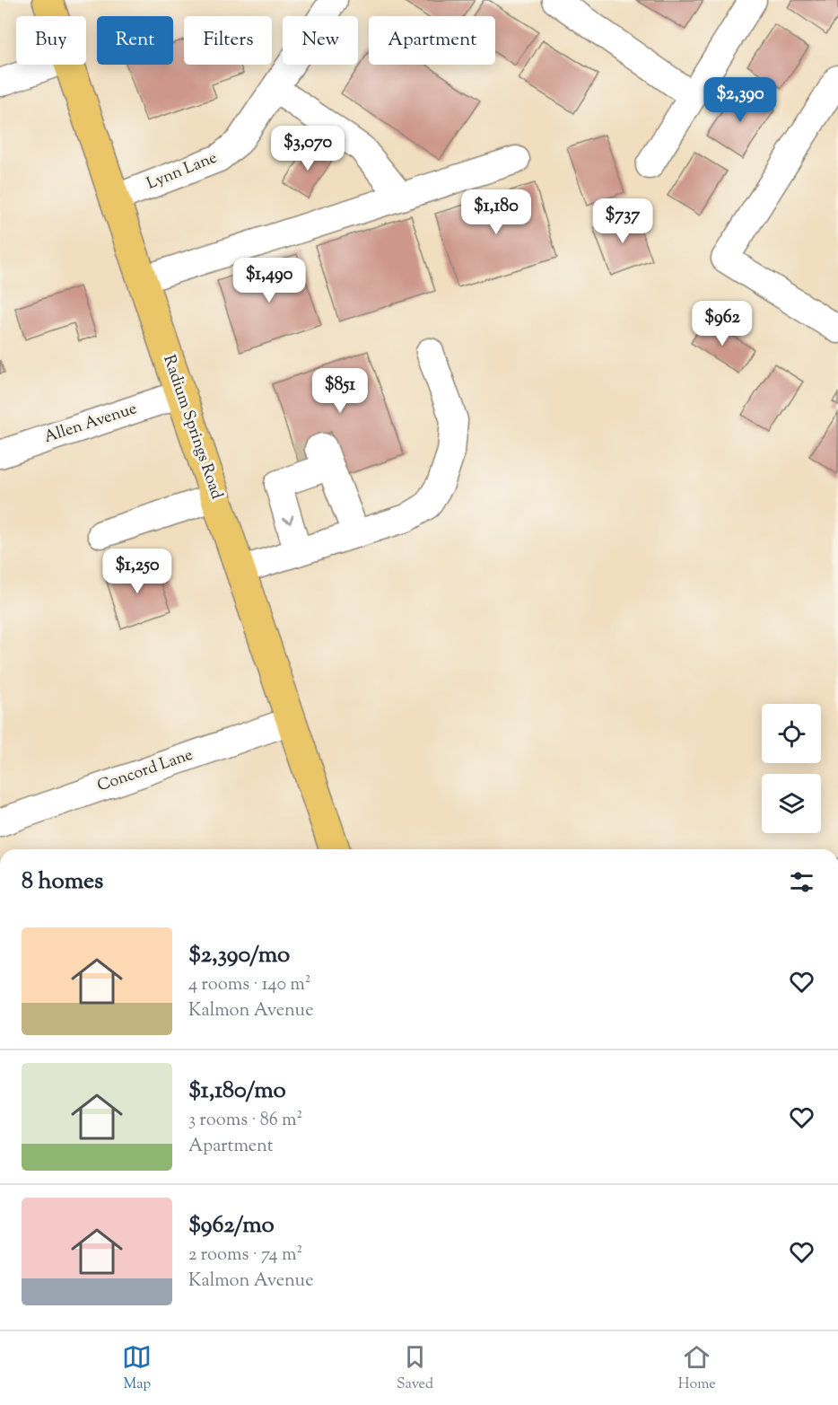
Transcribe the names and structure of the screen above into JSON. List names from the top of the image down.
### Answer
{
  "streets": {
    "main road": ["Radium Springs Road"],
    "street": ["Lynn Lane", "Allen Avenue", "Concord Lane"]
  },
  "crossings": [
    ["Lynn Lane", "Radium Springs Road"],
    ["Allen Avenue", "Radium Springs Road"],
    ["Radium Springs Road", "Concord Lane"]
  ],
  "page": {
    "chip": [
      "Buy",
      "Rent",
      "Filters",
      "New",
      "Apartment"
    ],
    "price": [
      "$2,390",
      "$3,070",
      "$1,180",
      "$737",
      "$1,490",
      "$962",
      "$851",
      "$1,250"
    ],
    "heading": "8 homes",
    "list": [
      {
        "name": "$2,390/mo",
        "note": "4 rooms · 140 m² · Kalmon Avenue"
      },
      {
        "name": "$1,180/mo",
        "note": "3 rooms · 86 m² · Apartment"
      },
      {
        "name": "$962/mo",
        "note": "2 rooms · 74 m² · Kalmon Avenue"
      }
    ],
    "tabs": ["Map", "Saved", "Home"]
  }
}
